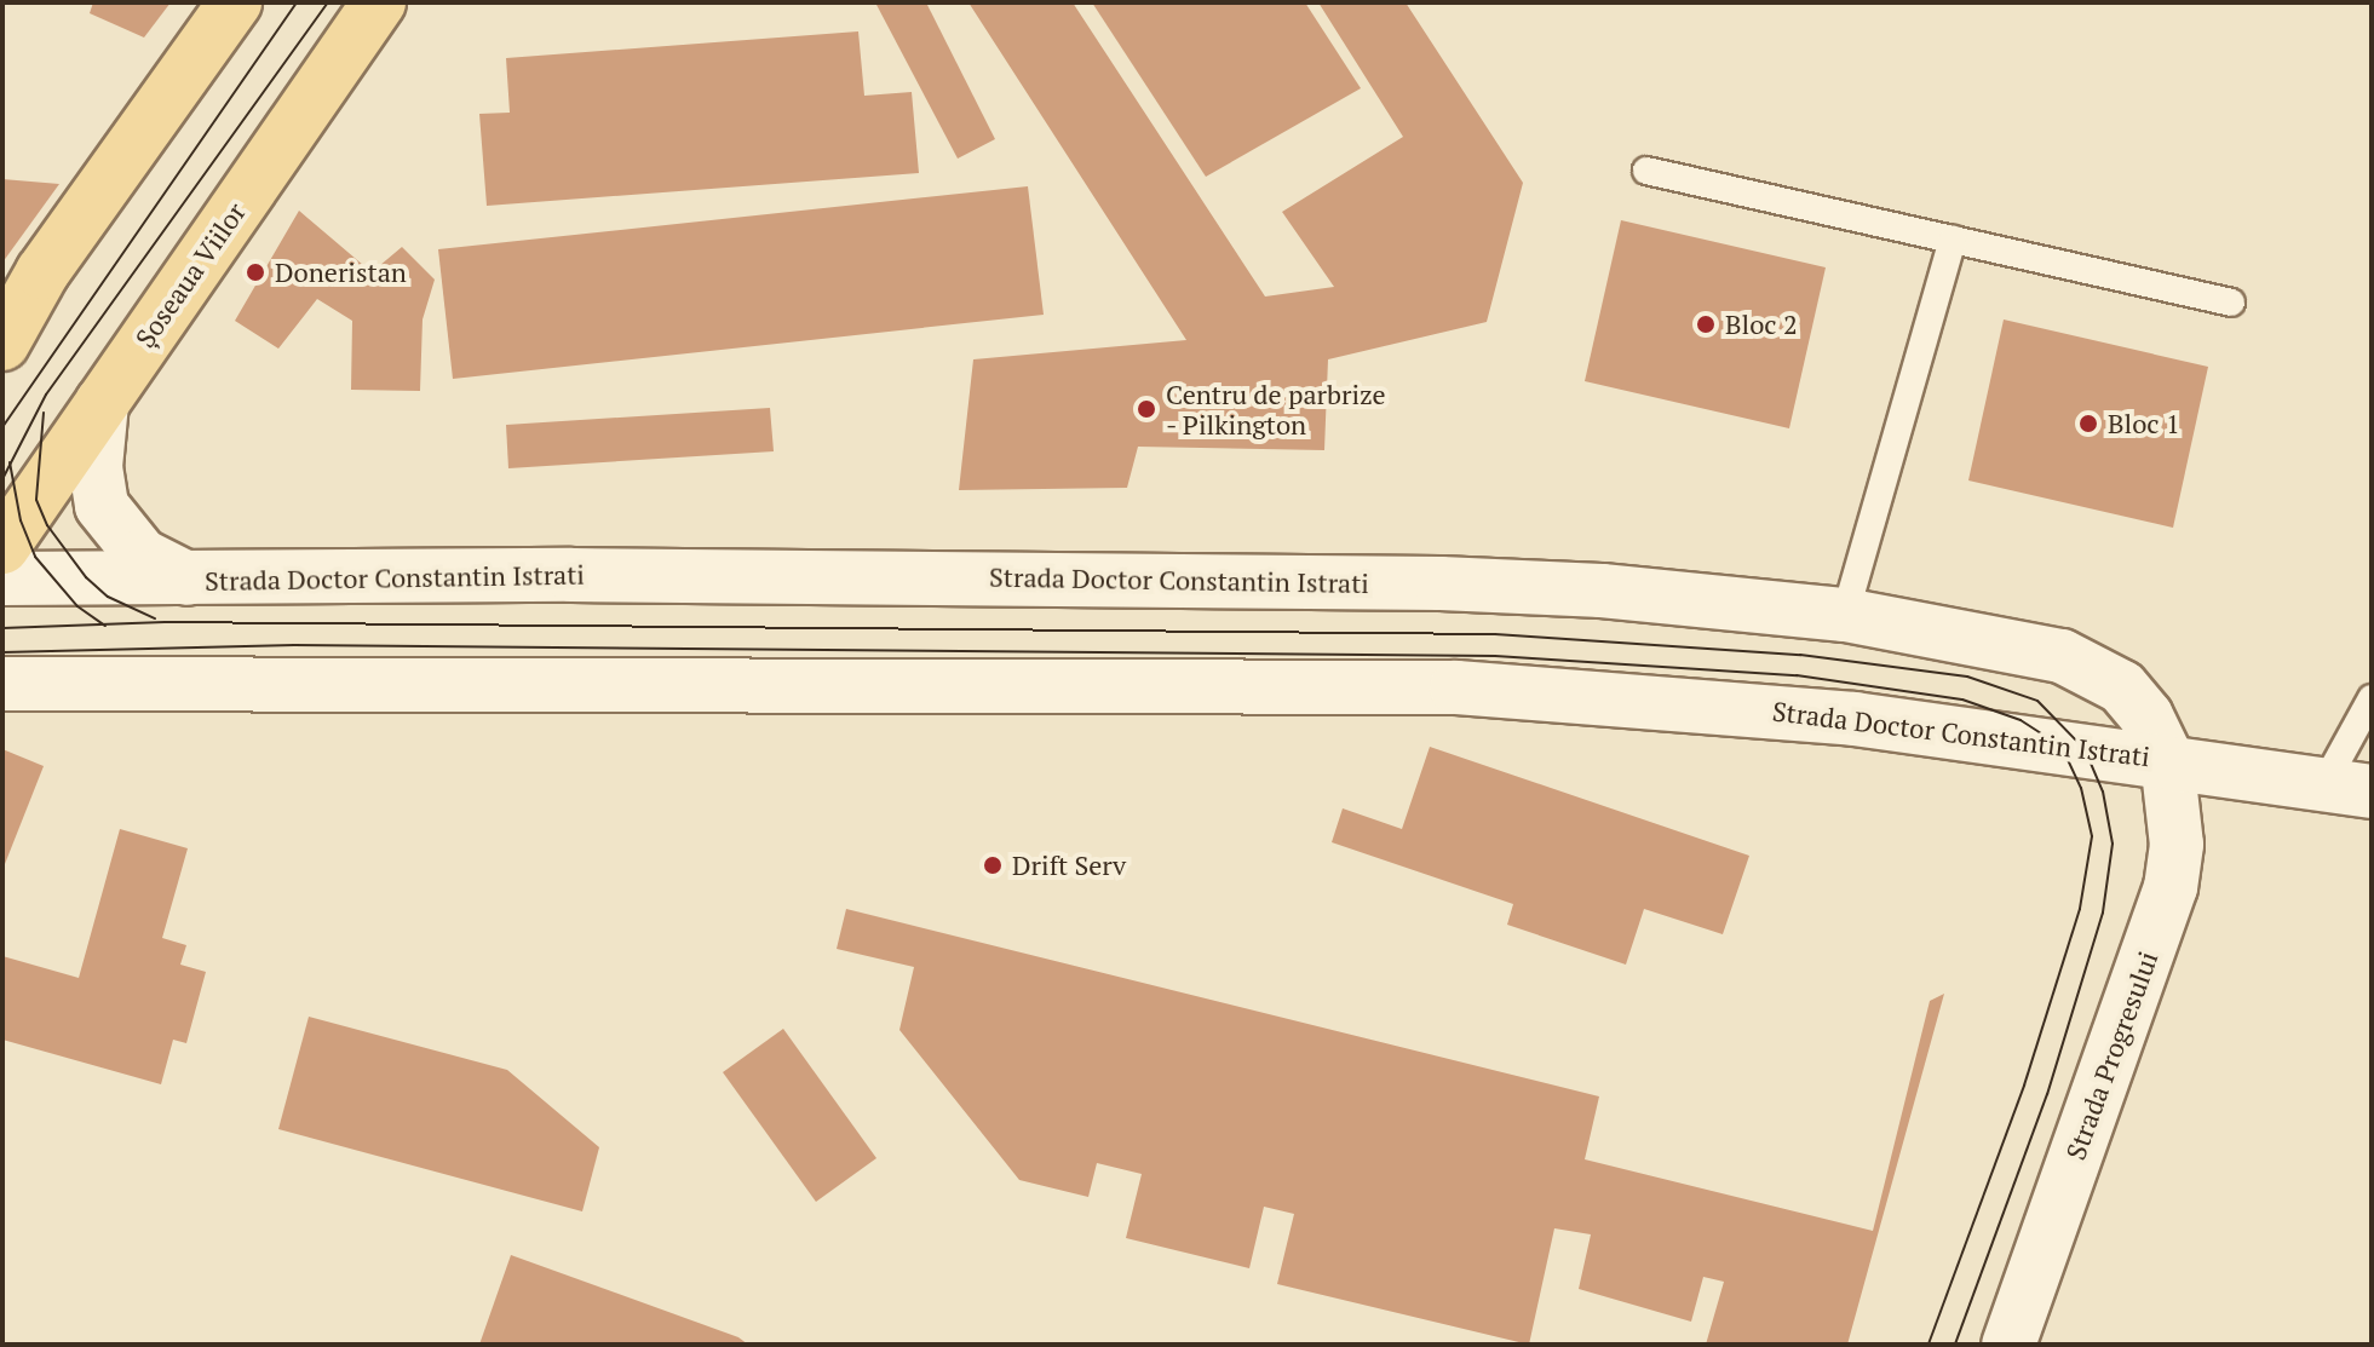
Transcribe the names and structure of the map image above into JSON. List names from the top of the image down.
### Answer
{
  "streets": {
    "main road": ["Șoseaua Viilor", "Strada Doctor Constantin Istrati", "Strada Progresului"]
  },
  "crossings": [
    ["Strada Doctor Constantin Istrati", "Strada Progresului"]
  ],
  "places": [
    "Doneristan",
    "Bloc 2",
    "Centru de parbrize - Pilkington",
    "Bloc 1",
    "Drift Serv"
  ]
}
